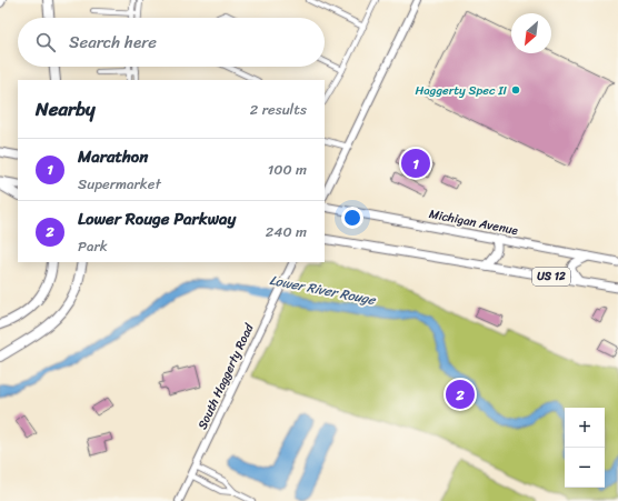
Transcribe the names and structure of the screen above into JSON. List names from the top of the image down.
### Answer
{
  "streets": {
    "main road": ["Michigan Avenue", "US 12", "South Haggerty Road"]
  },
  "water": ["Lower River Rouge"],
  "places": ["Haggerty Spec II"],
  "north": "bottom left",
  "page": {
    "search": "Search here",
    "heading": ["Nearby", "2 results"],
    "list": [
      {
        "mark": "1",
        "name": "Marathon",
        "note": "Supermarket",
        "value": "100 m"
      },
      {
        "mark": "2",
        "name": "Lower Rouge Parkway",
        "note": "Park",
        "value": "240 m"
      }
    ],
    "pins": ["1", "2"],
    "map_buttons": ["+", "−"]
  }
}
